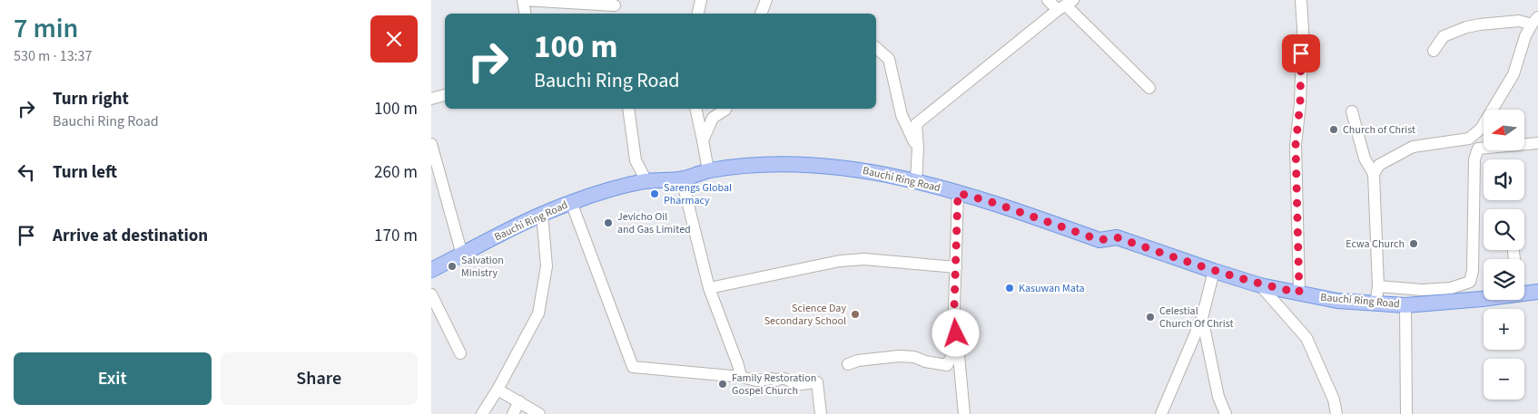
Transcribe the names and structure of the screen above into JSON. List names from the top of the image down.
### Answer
{
  "streets": {
    "main road": ["Bauchi Ring Road"]
  },
  "places": [
    "Church of Christ",
    "Sarengs Global Pharmacy",
    "Jevicho Oil and Gas Limited",
    "Ecwa Church",
    "Salvation Ministry",
    "Kasuwan Mata",
    "Science Day Secondary School",
    "Celestial Church Of Christ",
    "Family Restoration Gospel Church"
  ],
  "north": "left",
  "page": {
    "heading": ["7 min", "530 m · 13:37"],
    "turn": ["100 m", "Bauchi Ring Road"],
    "list": [
      {
        "name": "Turn right",
        "note": "Bauchi Ring Road",
        "value": "100 m"
      },
      {
        "name": "Turn left",
        "value": "260 m"
      },
      {
        "name": "Arrive at destination",
        "value": "170 m"
      }
    ],
    "map_buttons": ["+", "−"],
    "buttons": ["Exit", "Share"]
  }
}
